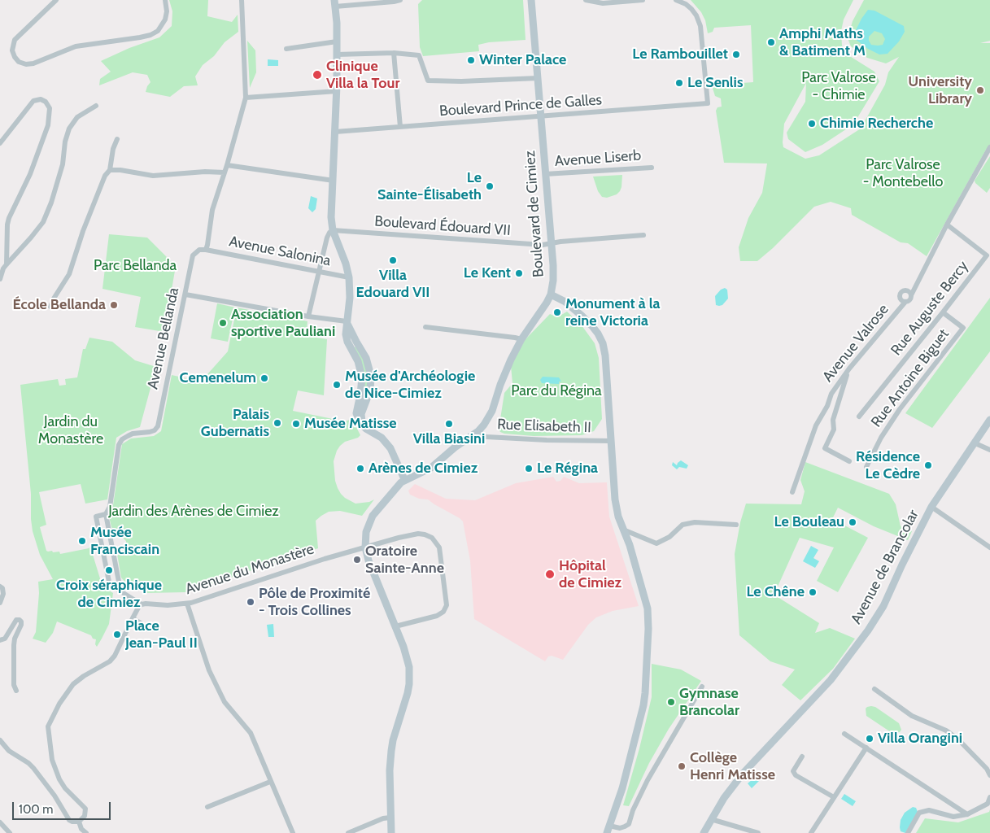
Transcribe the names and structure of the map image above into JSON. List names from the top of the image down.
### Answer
{
  "streets": {
    "street": [
      "Boulevard Prince de Galles",
      "Avenue Liserb",
      "Boulevard de Cimiez",
      "Boulevard Édouard VII",
      "Avenue Salonina",
      "Rue Auguste Bercy",
      "Avenue Bellanda",
      "Avenue Valrose",
      "Rue Antoine Biguet",
      "Rue Elisabeth II",
      "Avenue de Brancolar",
      "Avenue du Monastère"
    ]
  },
  "crossings": [
    ["Boulevard Prince de Galles", "Boulevard de Cimiez"],
    ["Avenue Liserb", "Boulevard de Cimiez"],
    ["Boulevard de Cimiez", "Boulevard Édouard VII"],
    ["Boulevard de Cimiez", "Rue Elisabeth II"],
    ["Boulevard de Cimiez", "Avenue du Monastère"],
    ["Avenue Salonina", "Avenue Bellanda"],
    ["Rue Auguste Bercy", "Avenue Valrose"],
    ["Rue Auguste Bercy", "Rue Antoine Biguet"]
  ],
  "parks": [
    "Parc Valrose - Chimie",
    "Parc Valrose - Montebello",
    "Parc Bellanda",
    "Parc du Régina",
    "Jardin du Monastère",
    "Jardin des Arènes de Cimiez"
  ],
  "places": [
    "Amphi Maths & Batiment M",
    "Le Rambouillet",
    "Winter Palace",
    "Clinique Villa la Tour",
    "Le Senlis",
    "University Library",
    "Chimie Recherche",
    "Le Sainte-Élisabeth",
    "Villa Edouard VII",
    "Le Kent",
    "École Bellanda",
    "Monument à la reine Victoria",
    "Association sportive Pauliani",
    "Cemenelum",
    "Musée d'Archéologie de Nice-Cimiez",
    "Palais Gubernatis",
    "Musée Matisse",
    "Villa Biasini",
    "Résidence Le Cèdre",
    "Arènes de Cimiez",
    "Le Régina",
    "Le Bouleau",
    "Musée Franciscain",
    "Oratoire Sainte-Anne",
    "Croix séraphique de Cimiez",
    "Hôpital de Cimiez",
    "Le Chêne",
    "Pôle de Proximité - Trois Collines",
    "Place Jean-Paul II",
    "Gymnase Brancolar",
    "Villa Orangini",
    "Collège Henri Matisse"
  ],
  "scale_bar": "100 m"
}
